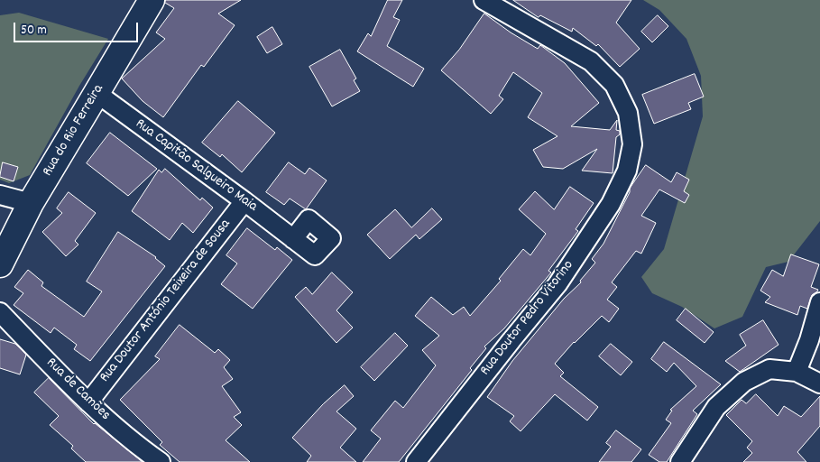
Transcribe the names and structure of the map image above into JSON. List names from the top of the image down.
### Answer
{
  "streets": {
    "street": [
      "Rua do Rio Ferreira",
      "Rua Capitão Salgueiro Maia",
      "Rua Doutor António Teixeira de Sousa",
      "Rua Doutor Pedro Vitorino",
      "Rua de Camões"
    ]
  },
  "crossings": [
    ["Rua do Rio Ferreira", "Rua Capitão Salgueiro Maia"],
    ["Rua Capitão Salgueiro Maia", "Rua Doutor António Teixeira de Sousa"],
    ["Rua Doutor António Teixeira de Sousa", "Rua de Camões"]
  ],
  "scale_bar": "50 m"
}
